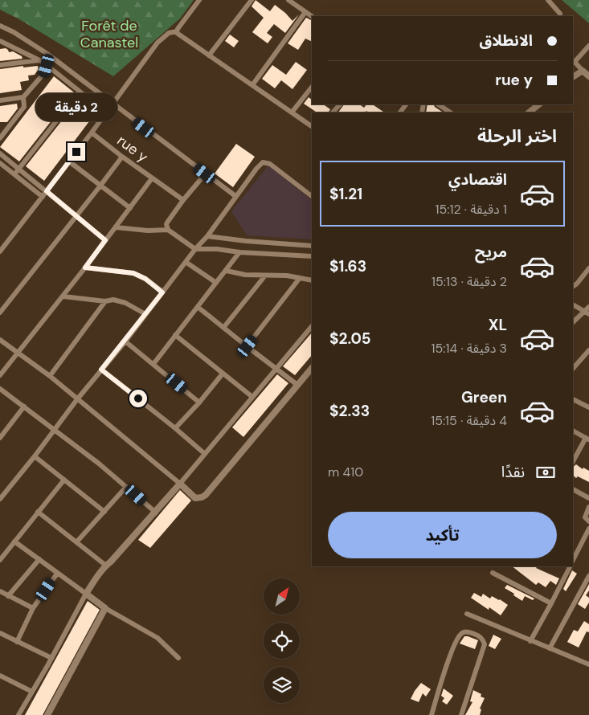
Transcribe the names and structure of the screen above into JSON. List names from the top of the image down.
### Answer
{
  "streets": {
    "street": ["rue y"]
  },
  "parks": ["Forêt de Canastel"],
  "north": "top right",
  "page": {
    "banner": ["الانطلاق", "rue y"],
    "bubble": "2 دقيقة",
    "heading": "اختر الرحلة",
    "list": [
      {
        "name": "اقتصادي",
        "note": "1 دقيقة · 15:12",
        "value": "$1.21"
      },
      {
        "name": "مريح",
        "note": "2 دقيقة · 15:13",
        "value": "$1.63"
      },
      {
        "name": "XL",
        "note": "3 دقيقة · 15:14",
        "value": "$2.05"
      },
      {
        "name": "Green",
        "note": "4 دقيقة · 15:15",
        "value": "$2.33"
      }
    ],
    "pay": ["نقدًا", "410 m"],
    "buttons": "تأكيد"
  }
}
